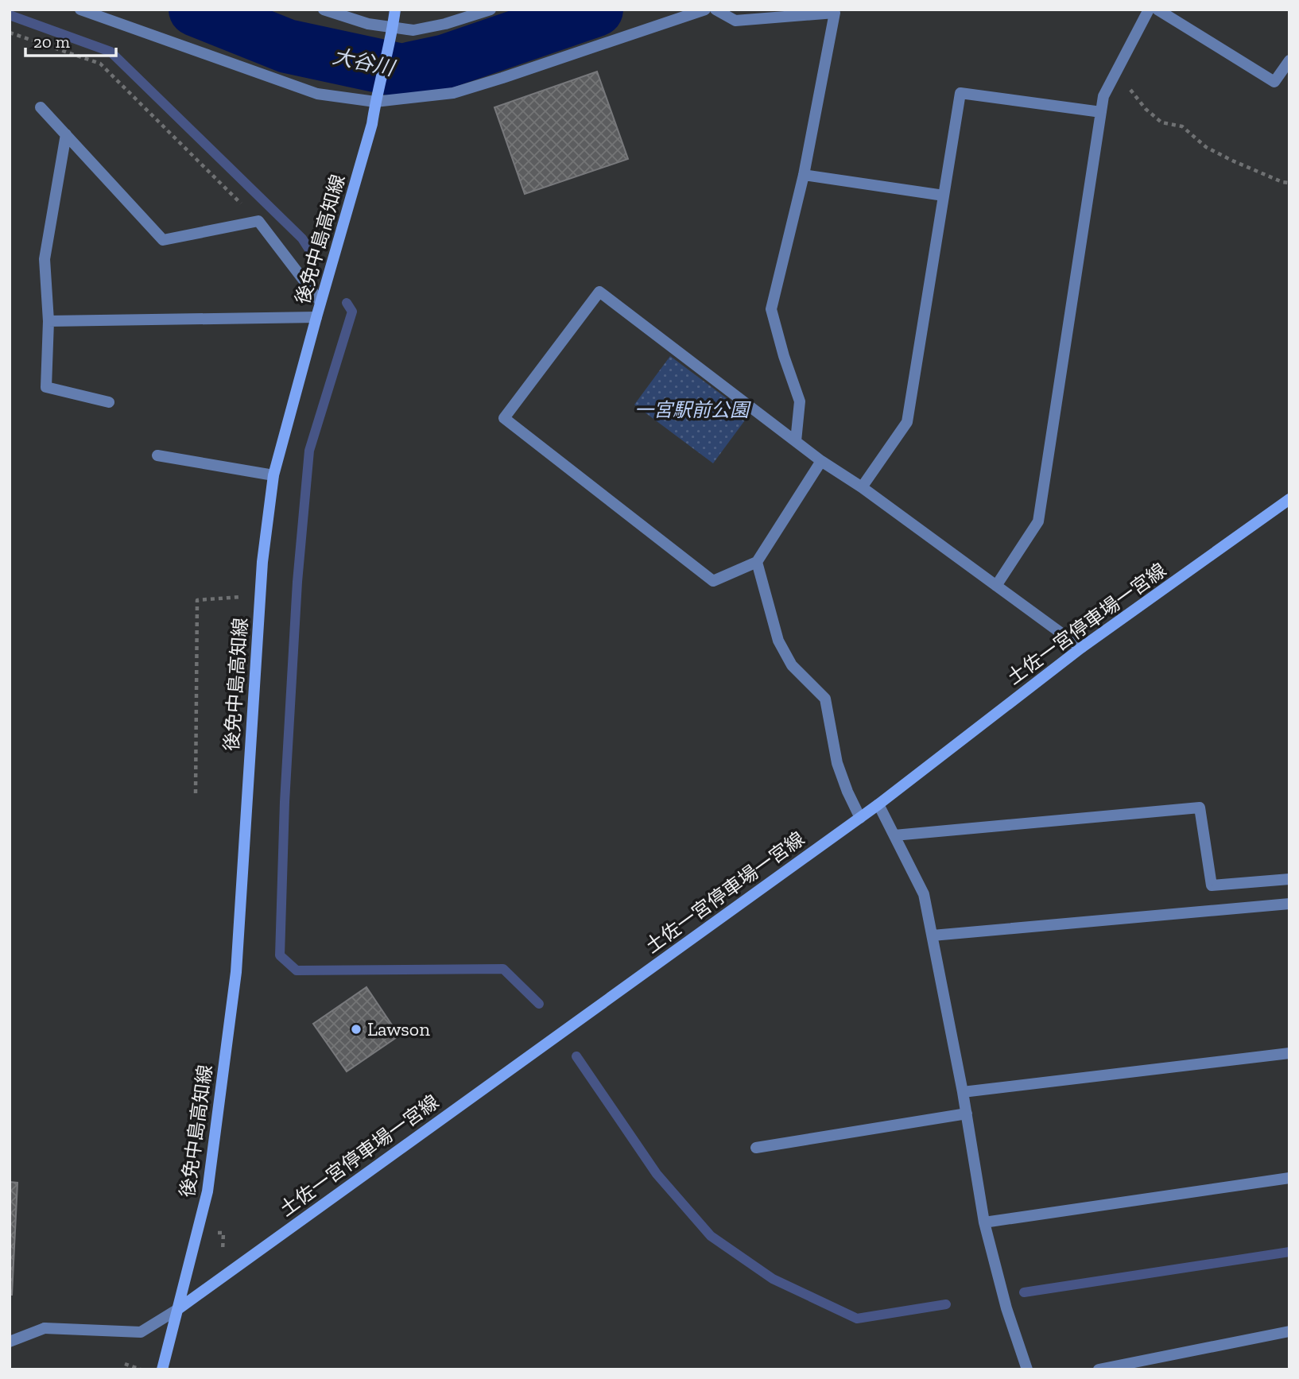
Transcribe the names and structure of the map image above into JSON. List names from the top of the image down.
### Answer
{
  "streets": {
    "main road": ["後免中島高知線", "土佐一宮停車場一宮線"]
  },
  "crossings": [
    ["後免中島高知線", "土佐一宮停車場一宮線"]
  ],
  "water": ["大谷川"],
  "parks": ["一宮駅前公園"],
  "places": ["Lawson"],
  "scale_bar": "20 m"
}
